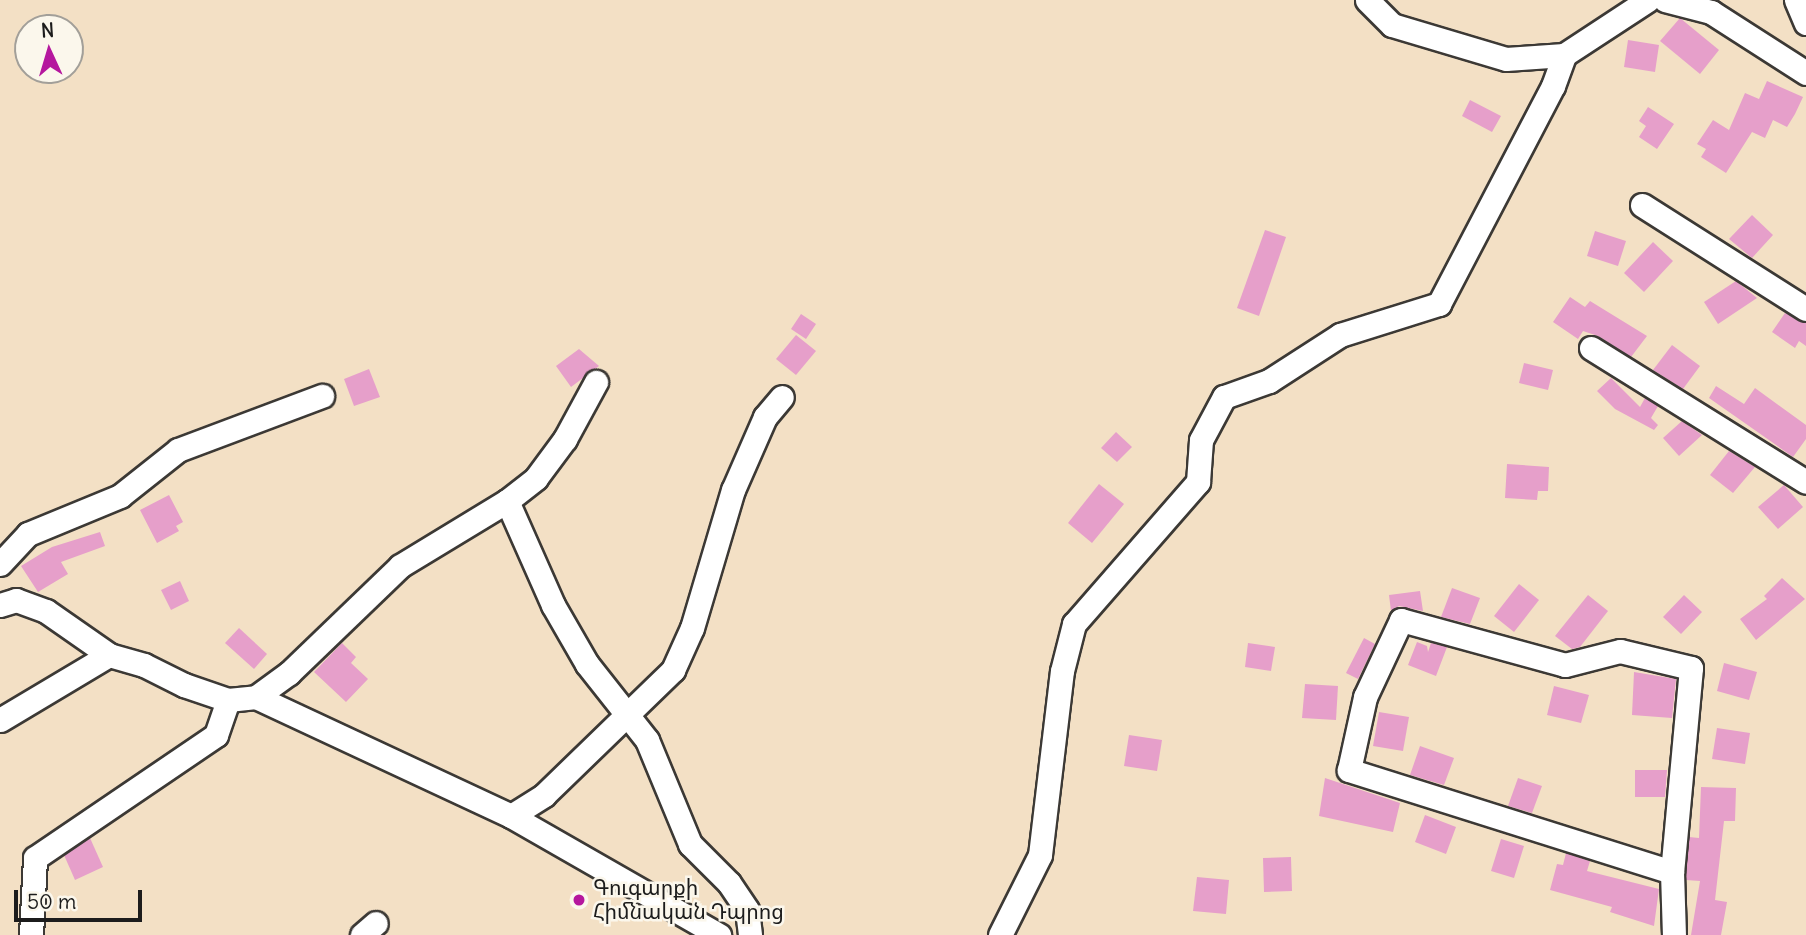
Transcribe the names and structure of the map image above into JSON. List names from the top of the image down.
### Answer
{
  "places": ["Գուգարքի Հիմնական Դպրոց"],
  "scale_bar": "50 m",
  "north": "top"
}
